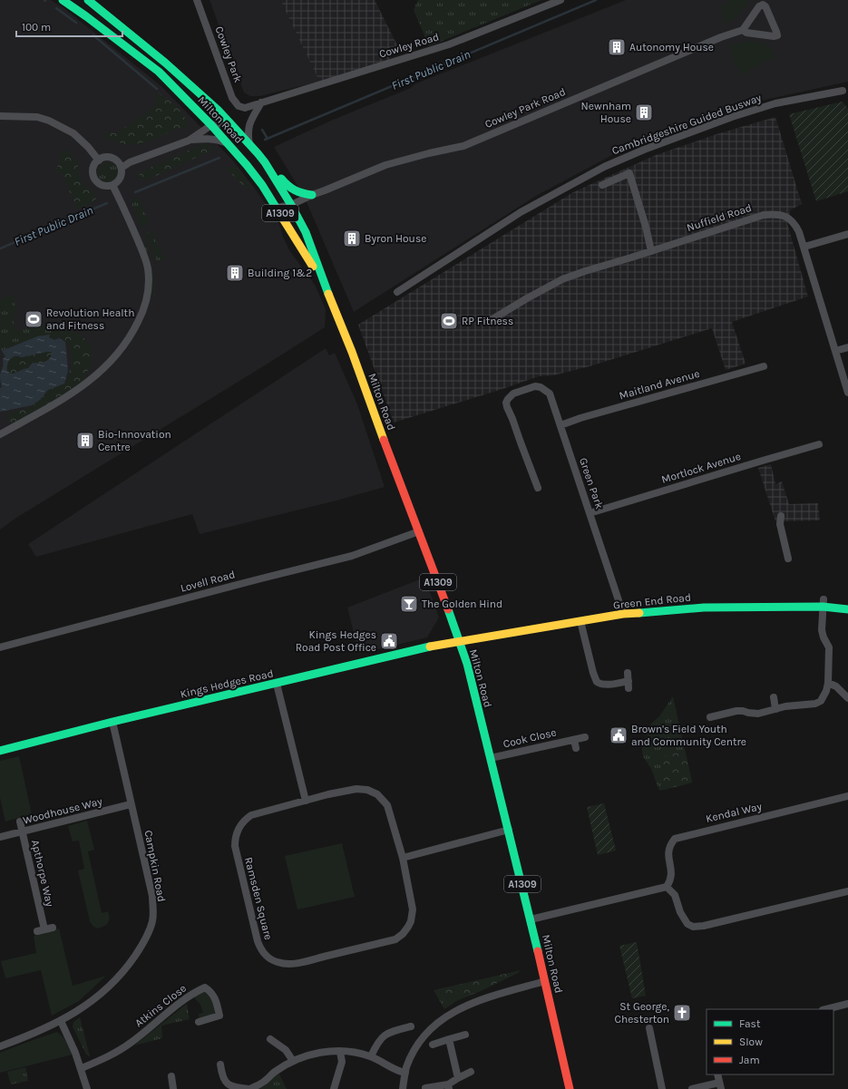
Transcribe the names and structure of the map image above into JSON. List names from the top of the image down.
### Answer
{
  "streets": {
    "main road": [
      "Milton Road",
      "A1309",
      "Green End Road",
      "Kings Hedges Road"
    ],
    "street": [
      "Cowley Road",
      "Cowley Park",
      "Cowley Park Road",
      "Cambridgeshire Guided Busway",
      "Nuffield Road",
      "Maitland Avenue",
      "Mortlock Avenue",
      "Green Park",
      "Lovell Road",
      "Cook Close",
      "Woodhouse Way",
      "Kendal Way",
      "Campkin Road",
      "Apthorpe Way",
      "Ramsden Square",
      "Atkins Close"
    ]
  },
  "crossings": [
    ["Cowley Road", "Cowley Park"],
    ["Cowley Park Road", "A1309"],
    ["Milton Road", "A1309"],
    ["Milton Road", "Lovell Road"],
    ["Milton Road", "Green End Road"],
    ["Milton Road", "Kings Hedges Road"],
    ["Milton Road", "Cook Close"],
    ["Maitland Avenue", "Green Park"],
    ["Mortlock Avenue", "Green Park"],
    ["Green Park", "Green End Road"],
    ["Green End Road", "Kings Hedges Road"],
    ["Kings Hedges Road", "Campkin Road"],
    ["Woodhouse Way", "Campkin Road"],
    ["Woodhouse Way", "Apthorpe Way"]
  ],
  "water": ["First Public Drain"],
  "places": {
    "building": [
      "Autonomy House",
      "Newnham House",
      "Byron House",
      "Building 1&2",
      "Bio-Innovation Centre"
    ],
    "sports": ["Revolution Health and Fitness", "RP Fitness"],
    "bar": ["The Golden Hind"],
    "public building": ["Kings Hedges Road Post Office", "Brown's Field Youth and Community Centre"],
    "church": ["St George, Chesterton"]
  },
  "legend": ["Fast", "Slow", "Jam"],
  "scale_bar": "100 m"
}
